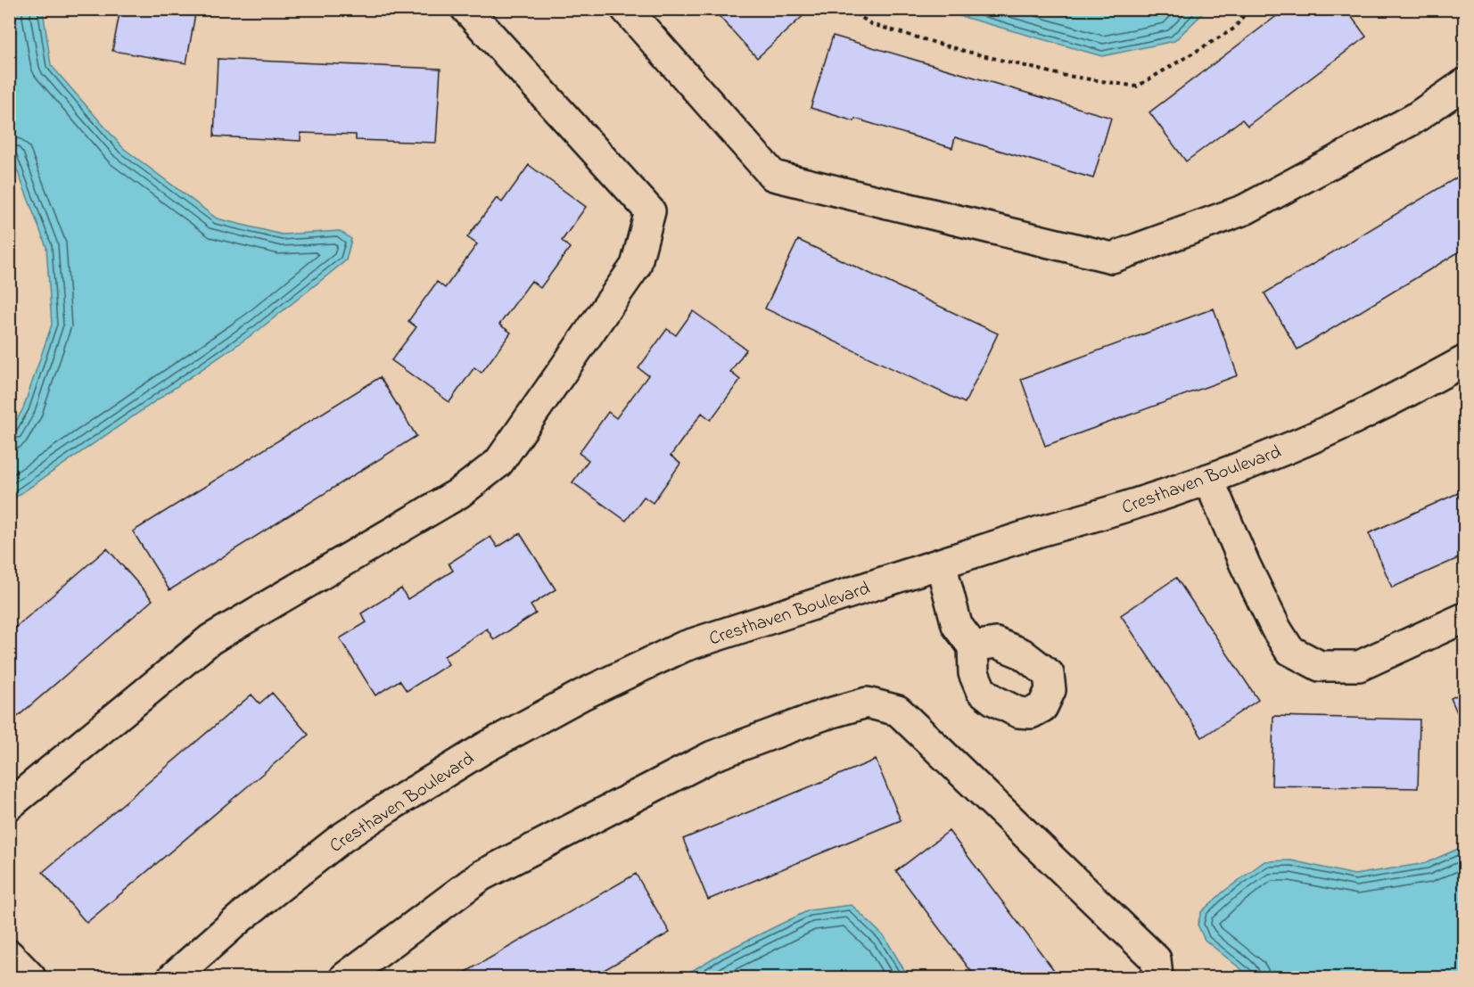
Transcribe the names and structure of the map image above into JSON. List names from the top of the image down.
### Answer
{
  "streets": {
    "street": ["Cresthaven Boulevard"]
  }
}
